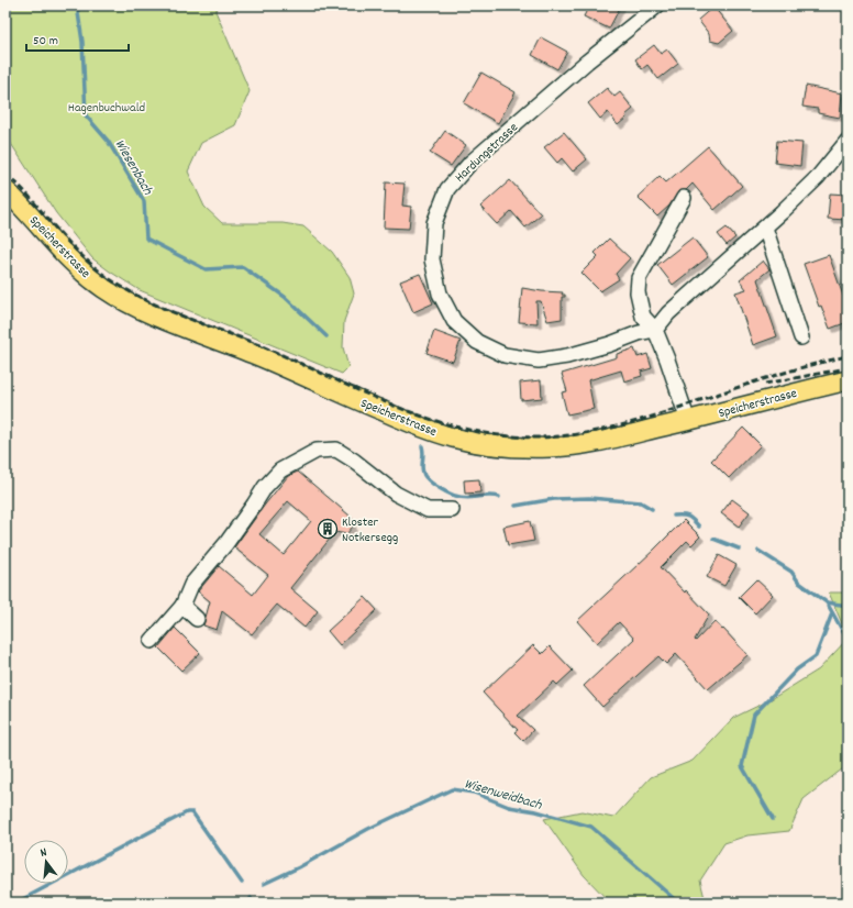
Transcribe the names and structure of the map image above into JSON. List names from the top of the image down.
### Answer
{
  "streets": {
    "main road": ["Speicherstrasse"],
    "street": ["Hardungstrasse"]
  },
  "water": ["Wiesenbach", "Wisenweidbach"],
  "parks": ["Hagenbuchwald"],
  "places": {
    "building": ["Kloster Notkersegg"]
  },
  "scale_bar": "50 m",
  "north": "top"
}
